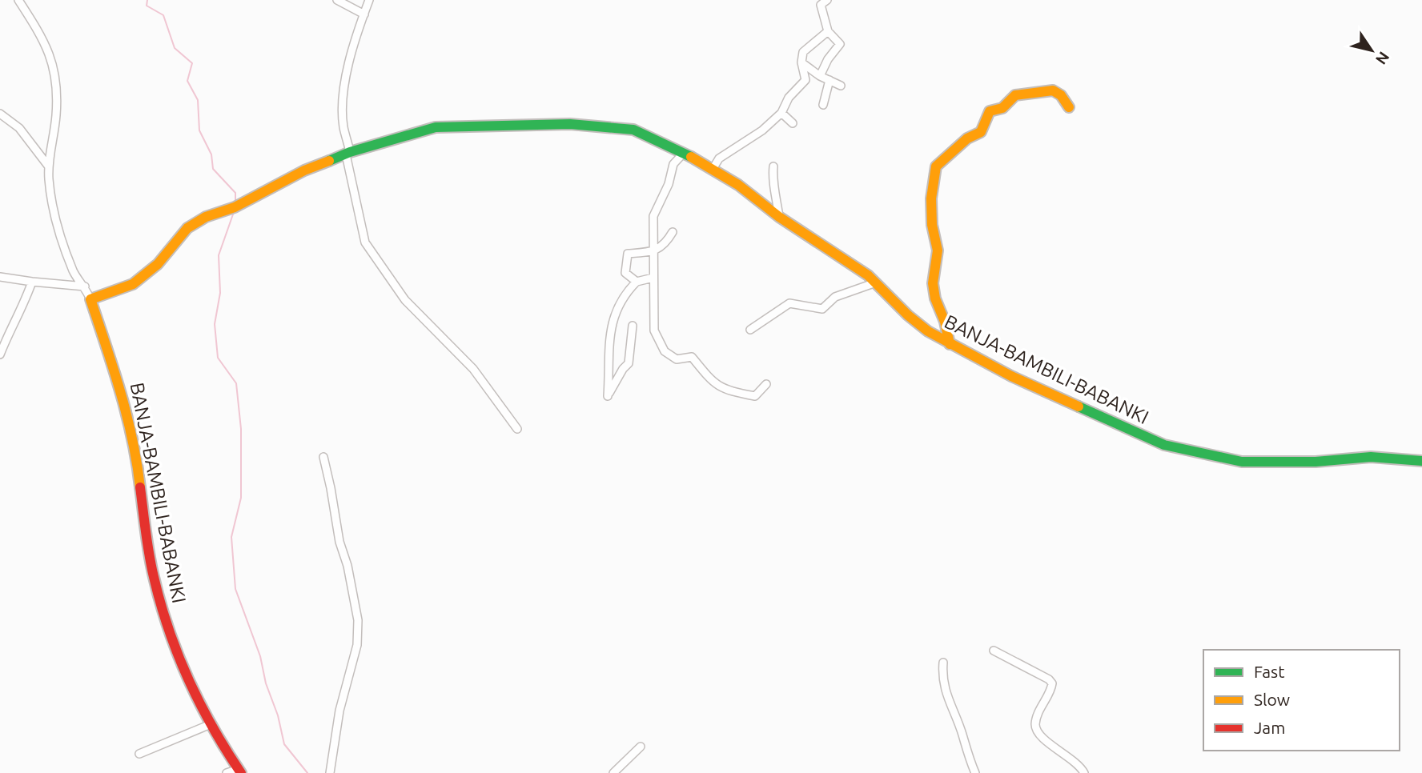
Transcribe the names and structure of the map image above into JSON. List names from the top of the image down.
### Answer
{
  "streets": {
    "street": ["BANJA-BAMBILI-BABANKI"]
  },
  "legend": ["Fast", "Slow", "Jam"],
  "north": "bottom right"
}
